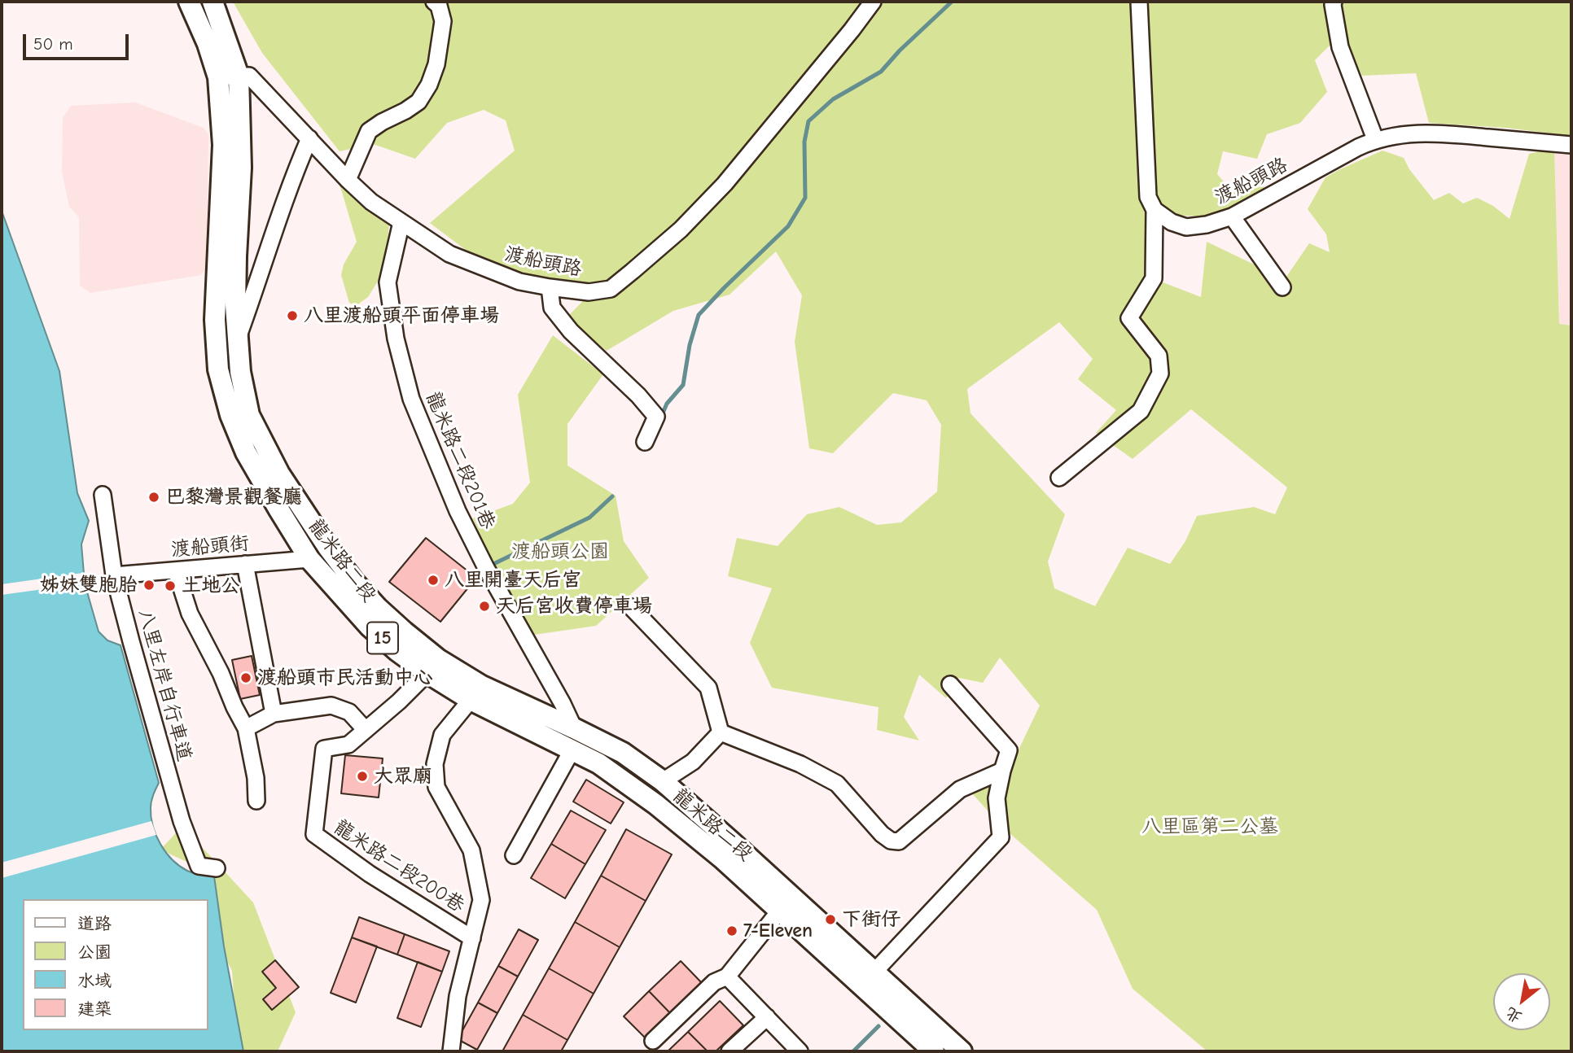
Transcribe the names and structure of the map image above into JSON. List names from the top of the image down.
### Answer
{
  "streets": {
    "main road": ["龍米路二段", "15"],
    "street": [
      "渡船頭路",
      "龍米路二段201巷",
      "渡船頭街",
      "八里左岸自行車道",
      "龍米路二段200巷"
    ]
  },
  "crossings": [
    ["渡船頭路", "龍米路二段201巷"],
    ["渡船頭路", "龍米路二段"],
    ["龍米路二段201巷", "龍米路二段"],
    ["渡船頭街", "龍米路二段"],
    ["渡船頭街", "八里左岸自行車道"],
    ["龍米路二段", "龍米路二段200巷"]
  ],
  "parks": ["渡船頭公園", "八里區第二公墓"],
  "places": [
    "八里渡船頭平面停車場",
    "巴黎灣景觀餐廳",
    "八里開臺天后宮",
    "姊妹雙胞胎",
    "土地公",
    "天后宮收費停車場",
    "渡船頭市民活動中心",
    "大眾廟",
    "下街仔",
    "7-Eleven"
  ],
  "legend": [
    "道路",
    "公園",
    "水域",
    "建築"
  ],
  "scale_bar": "50 m",
  "north": "bottom left"
}
